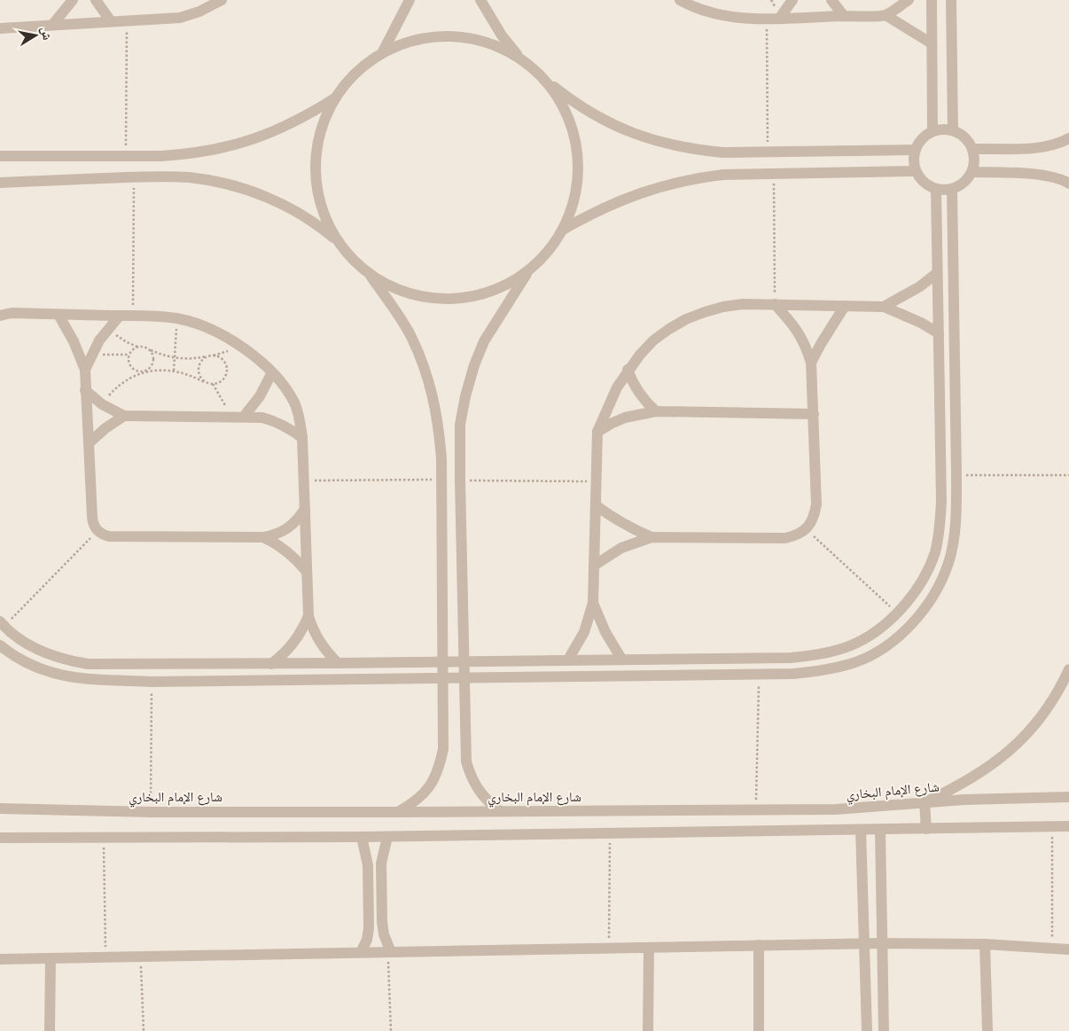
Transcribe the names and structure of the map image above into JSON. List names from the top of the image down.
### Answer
{
  "streets": {
    "street": ["شارع الإمام البخاري"]
  },
  "north": "right"
}
